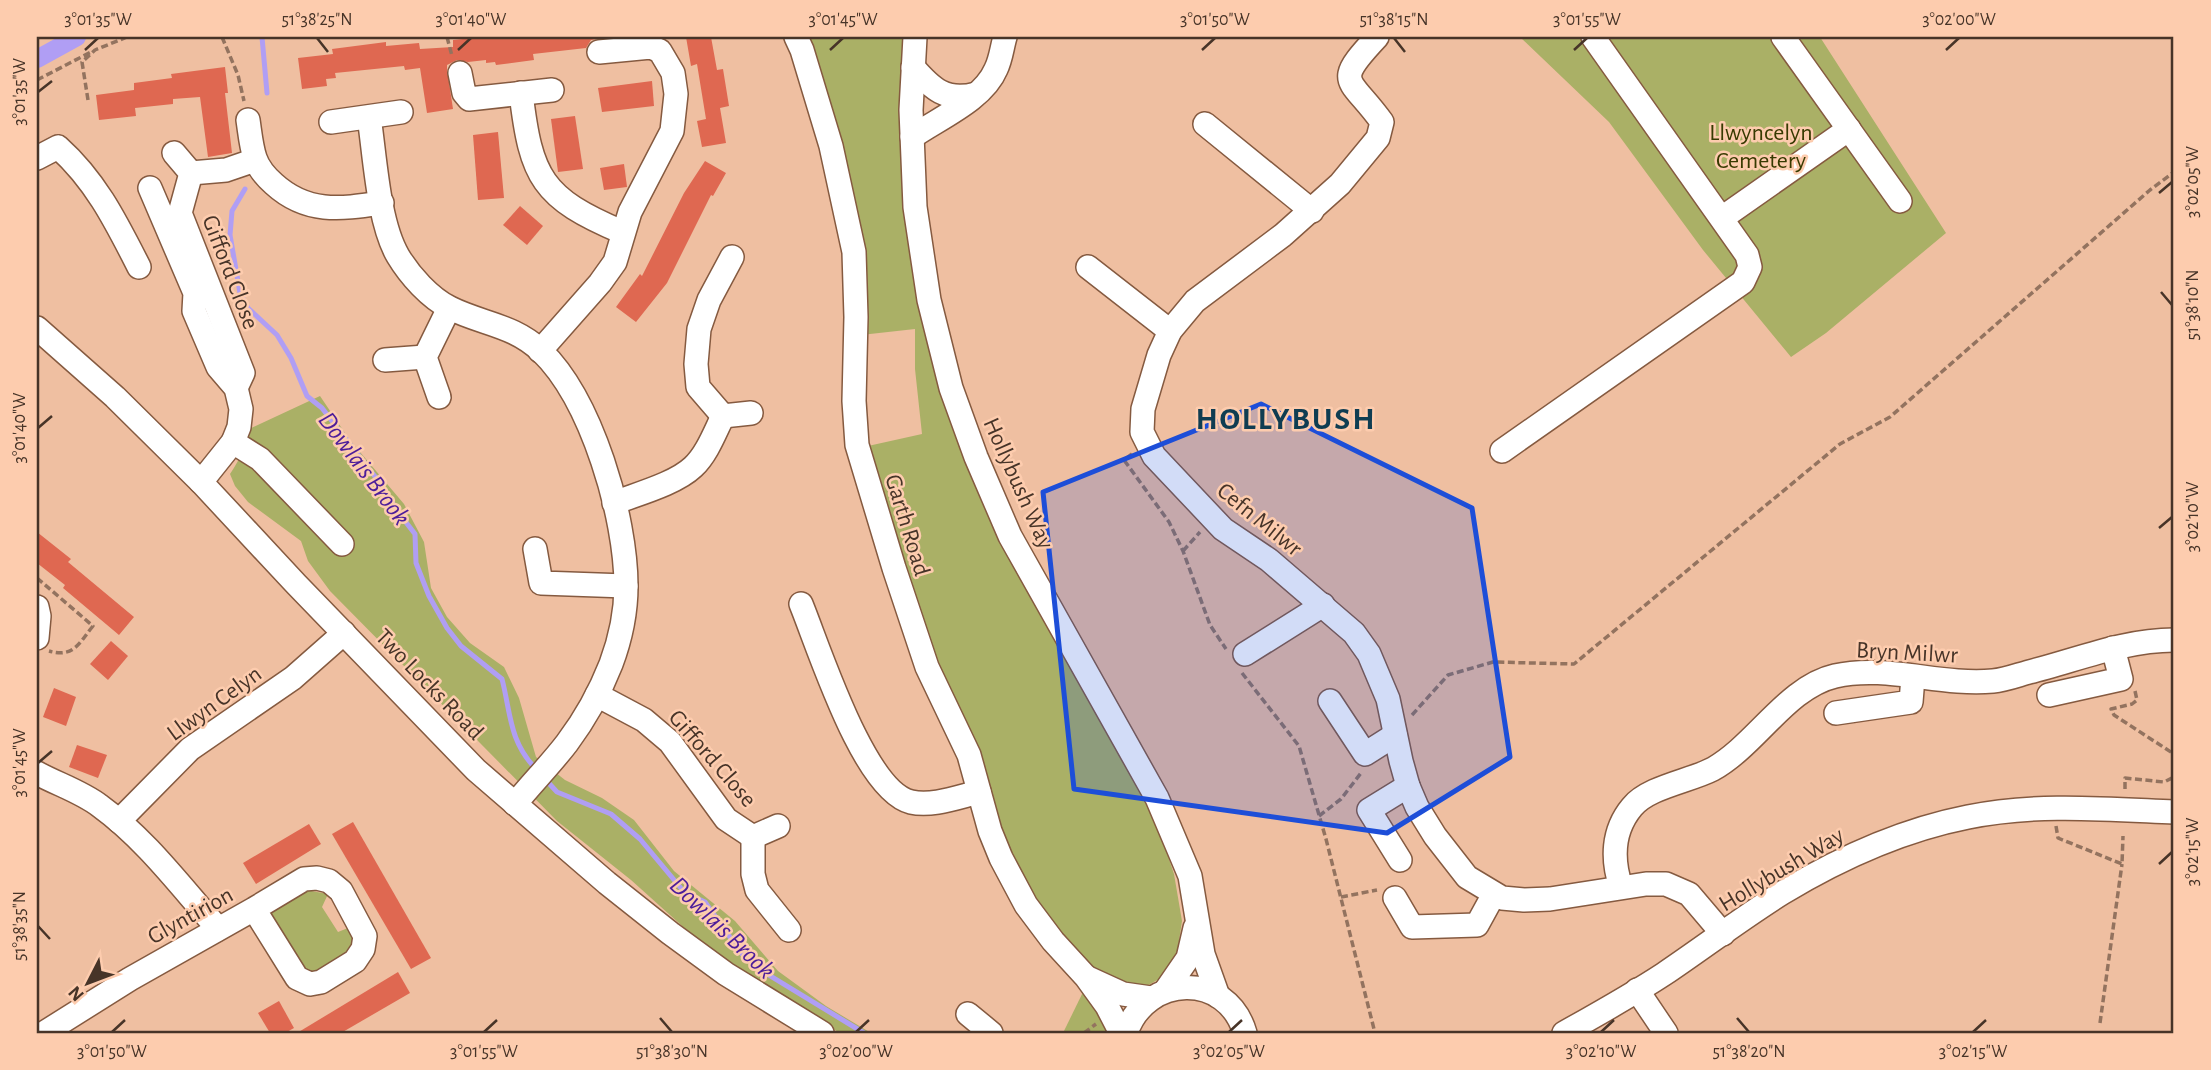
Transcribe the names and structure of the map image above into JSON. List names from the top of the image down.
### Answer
{
  "streets": {
    "street": [
      "Gifford Close",
      "Hollybush Way",
      "Cefn Milwr",
      "Garth Road",
      "Bryn Milwr",
      "Two Locks Road",
      "Llwyn Celyn",
      "Glyntirion"
    ]
  },
  "crossings": [
    ["Hollybush Way", "Garth Road"],
    ["Two Locks Road", "Llwyn Celyn"]
  ],
  "districts": ["HOLLYBUSH"],
  "water": ["Dowlais Brook"],
  "parks": ["Llwyncelyn Cemetery"],
  "north": "bottom left",
  "coordinates": [
    "3°01'35\"W",
    "51°38'25\"N",
    "3°01'40\"W",
    "3°01'45\"W",
    "3°01'50\"W",
    "51°38'15\"N",
    "3°01'55\"W",
    "3°02'00\"W",
    "3°02'05\"W",
    "51°38'10\"N",
    "3°02'10\"W",
    "3°02'15\"W",
    "51°38'35\"N",
    "51°38'30\"N",
    "51°38'20\"N"
  ]
}
